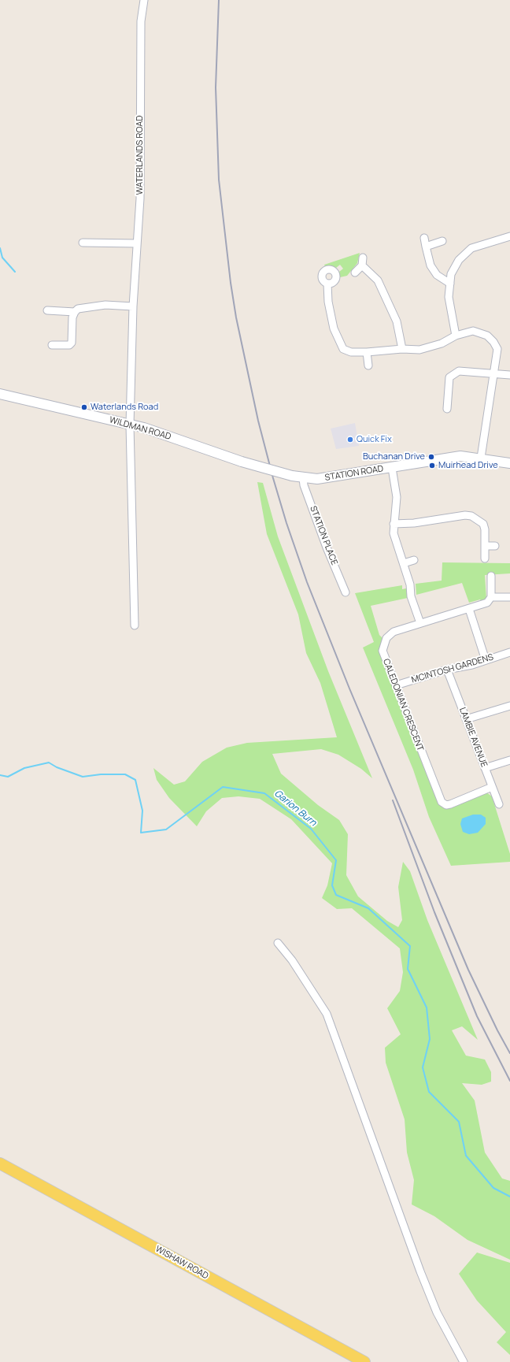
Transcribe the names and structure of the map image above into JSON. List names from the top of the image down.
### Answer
{
  "streets": {
    "main road": ["WILDMAN ROAD", "STATION ROAD", "WISHAW ROAD"],
    "street": [
      "WATERLANDS ROAD",
      "STATION PLACE",
      "MCINTOSH GARDENS",
      "CALEDONIAN CRESCENT",
      "LAMBIE AVENUE"
    ]
  },
  "crossings": [
    ["WATERLANDS ROAD", "WILDMAN ROAD"],
    ["WILDMAN ROAD", "STATION ROAD"],
    ["STATION ROAD", "STATION PLACE"],
    ["MCINTOSH GARDENS", "CALEDONIAN CRESCENT"],
    ["MCINTOSH GARDENS", "LAMBIE AVENUE"],
    ["CALEDONIAN CRESCENT", "LAMBIE AVENUE"]
  ],
  "water": ["Garion Burn"],
  "places": [
    "Waterlands Road",
    "Quick Fix",
    "Buchanan Drive",
    "Muirhead Drive"
  ]
}
